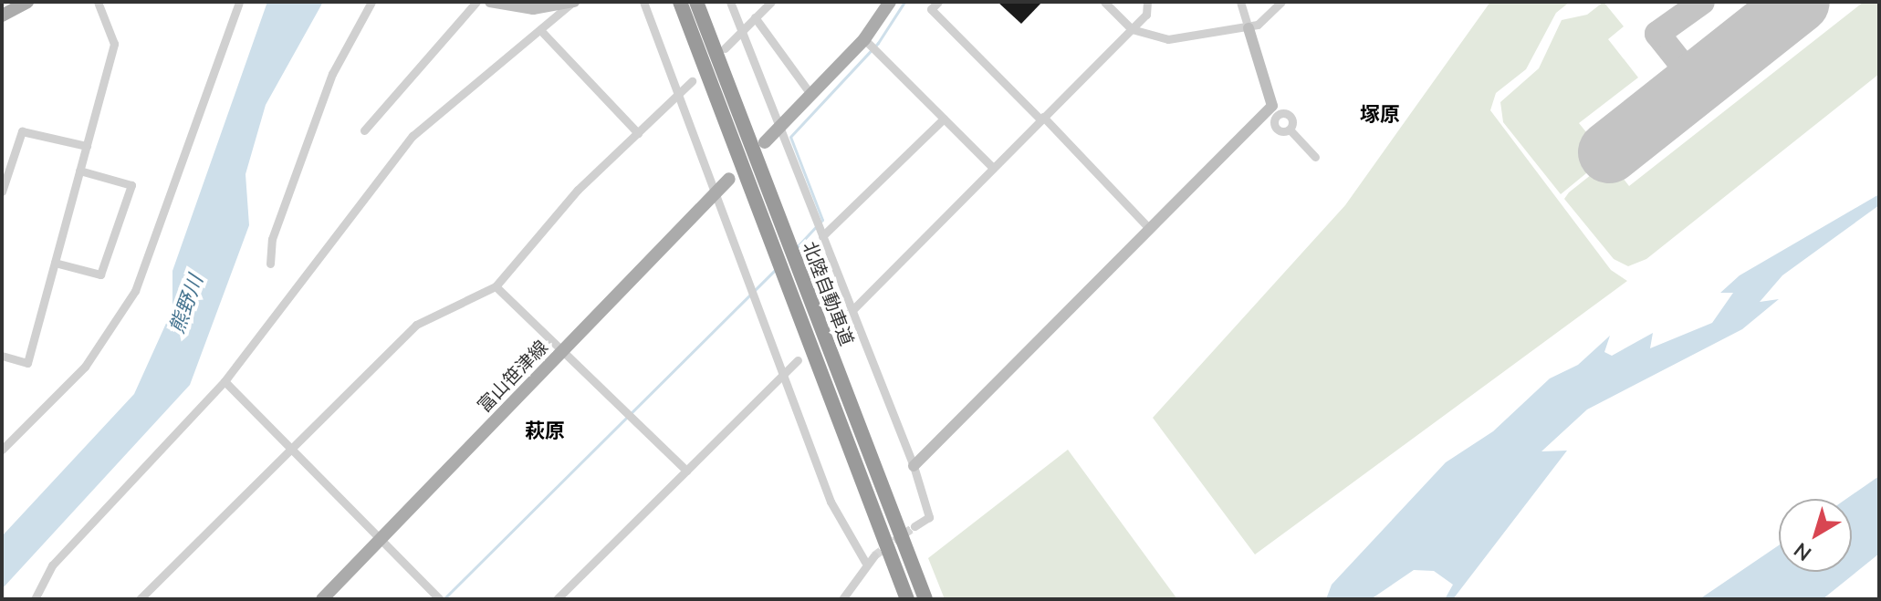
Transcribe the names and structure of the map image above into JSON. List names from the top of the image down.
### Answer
{
  "streets": {
    "highway": ["北陸自動車道"],
    "main road": ["富山笹津線"]
  },
  "districts": ["塚原", "萩原"],
  "water": ["熊野川"],
  "north": "bottom left"
}
